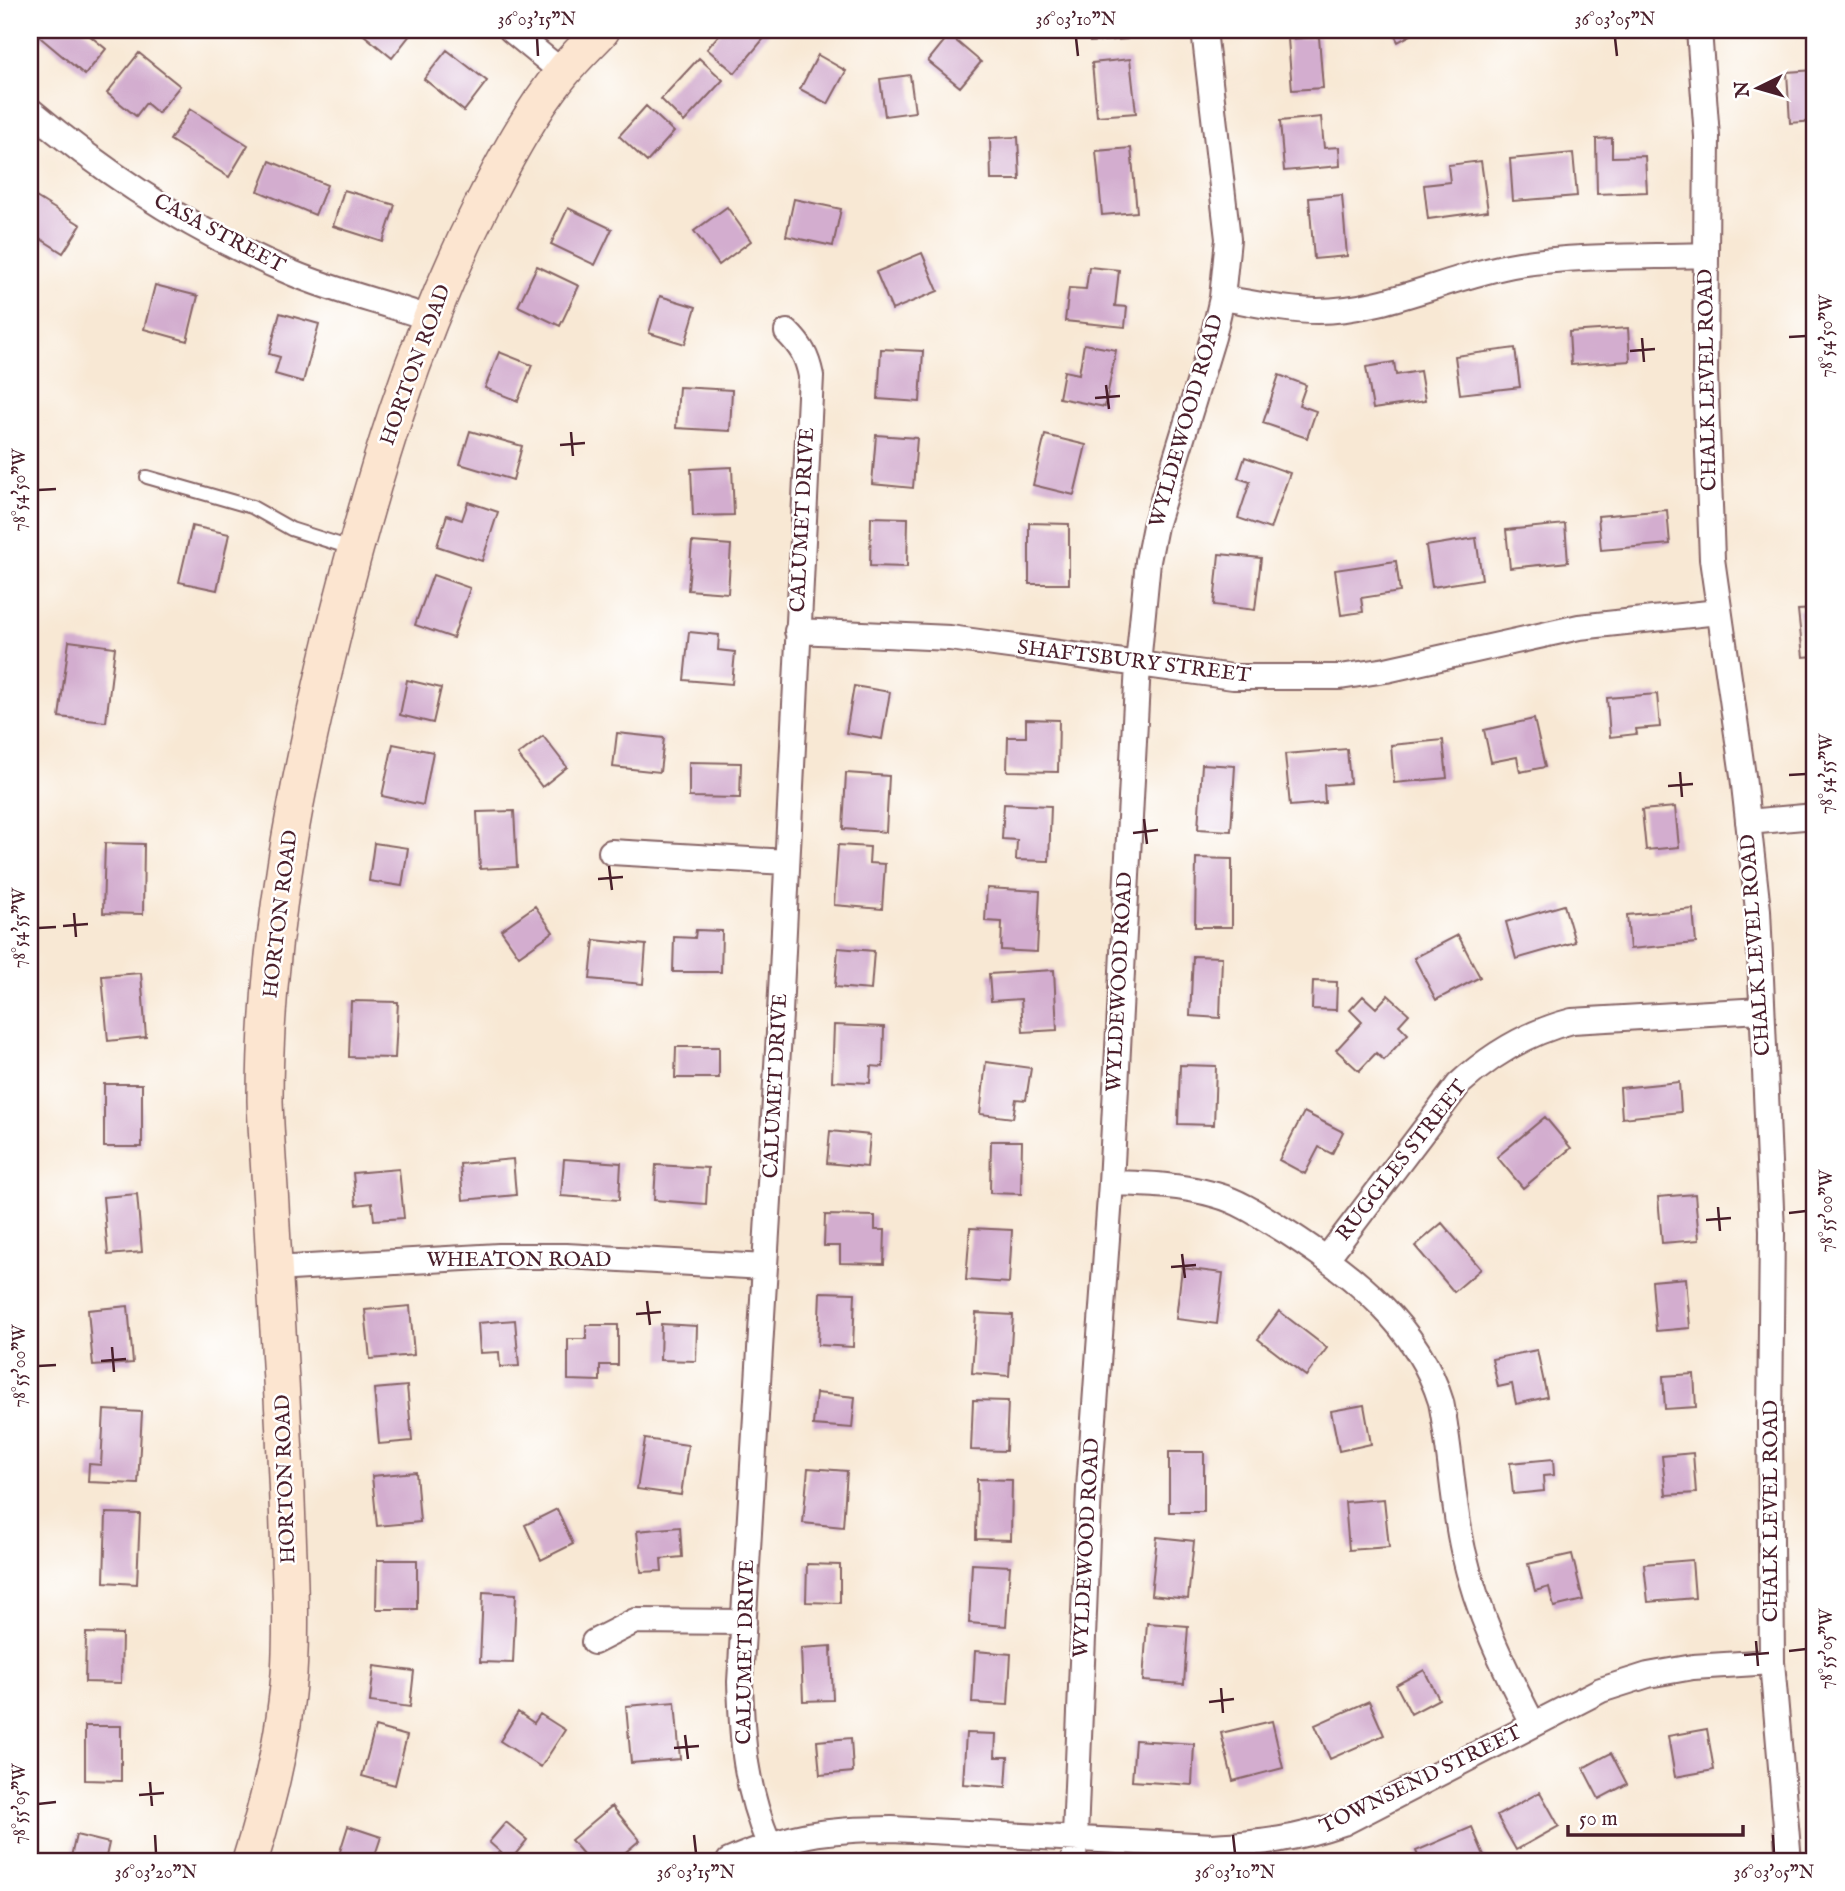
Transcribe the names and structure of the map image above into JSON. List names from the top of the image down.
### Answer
{
  "streets": {
    "street": [
      "CASA STREET",
      "HORTON ROAD",
      "CHALK LEVEL ROAD",
      "WYLDEWOOD ROAD",
      "CALUMET DRIVE",
      "SHAFTSBURY STREET",
      "RUGGLES STREET",
      "WHEATON ROAD",
      "TOWNSEND STREET"
    ]
  },
  "crossings": [
    ["CASA STREET", "HORTON ROAD"],
    ["HORTON ROAD", "WHEATON ROAD"],
    ["CHALK LEVEL ROAD", "SHAFTSBURY STREET"],
    ["CHALK LEVEL ROAD", "RUGGLES STREET"],
    ["CHALK LEVEL ROAD", "TOWNSEND STREET"],
    ["WYLDEWOOD ROAD", "SHAFTSBURY STREET"],
    ["WYLDEWOOD ROAD", "TOWNSEND STREET"],
    ["CALUMET DRIVE", "SHAFTSBURY STREET"],
    ["CALUMET DRIVE", "WHEATON ROAD"],
    ["CALUMET DRIVE", "TOWNSEND STREET"]
  ],
  "scale_bar": "50 m",
  "north": "left",
  "coordinates": [
    "36°03'15\"N",
    "36°03'10\"N",
    "36°03'05\"N",
    "78°54'50\"W",
    "78°54'55\"W",
    "78°55'00\"W",
    "78°55'05\"W",
    "36°03'20\"N"
  ]
}
